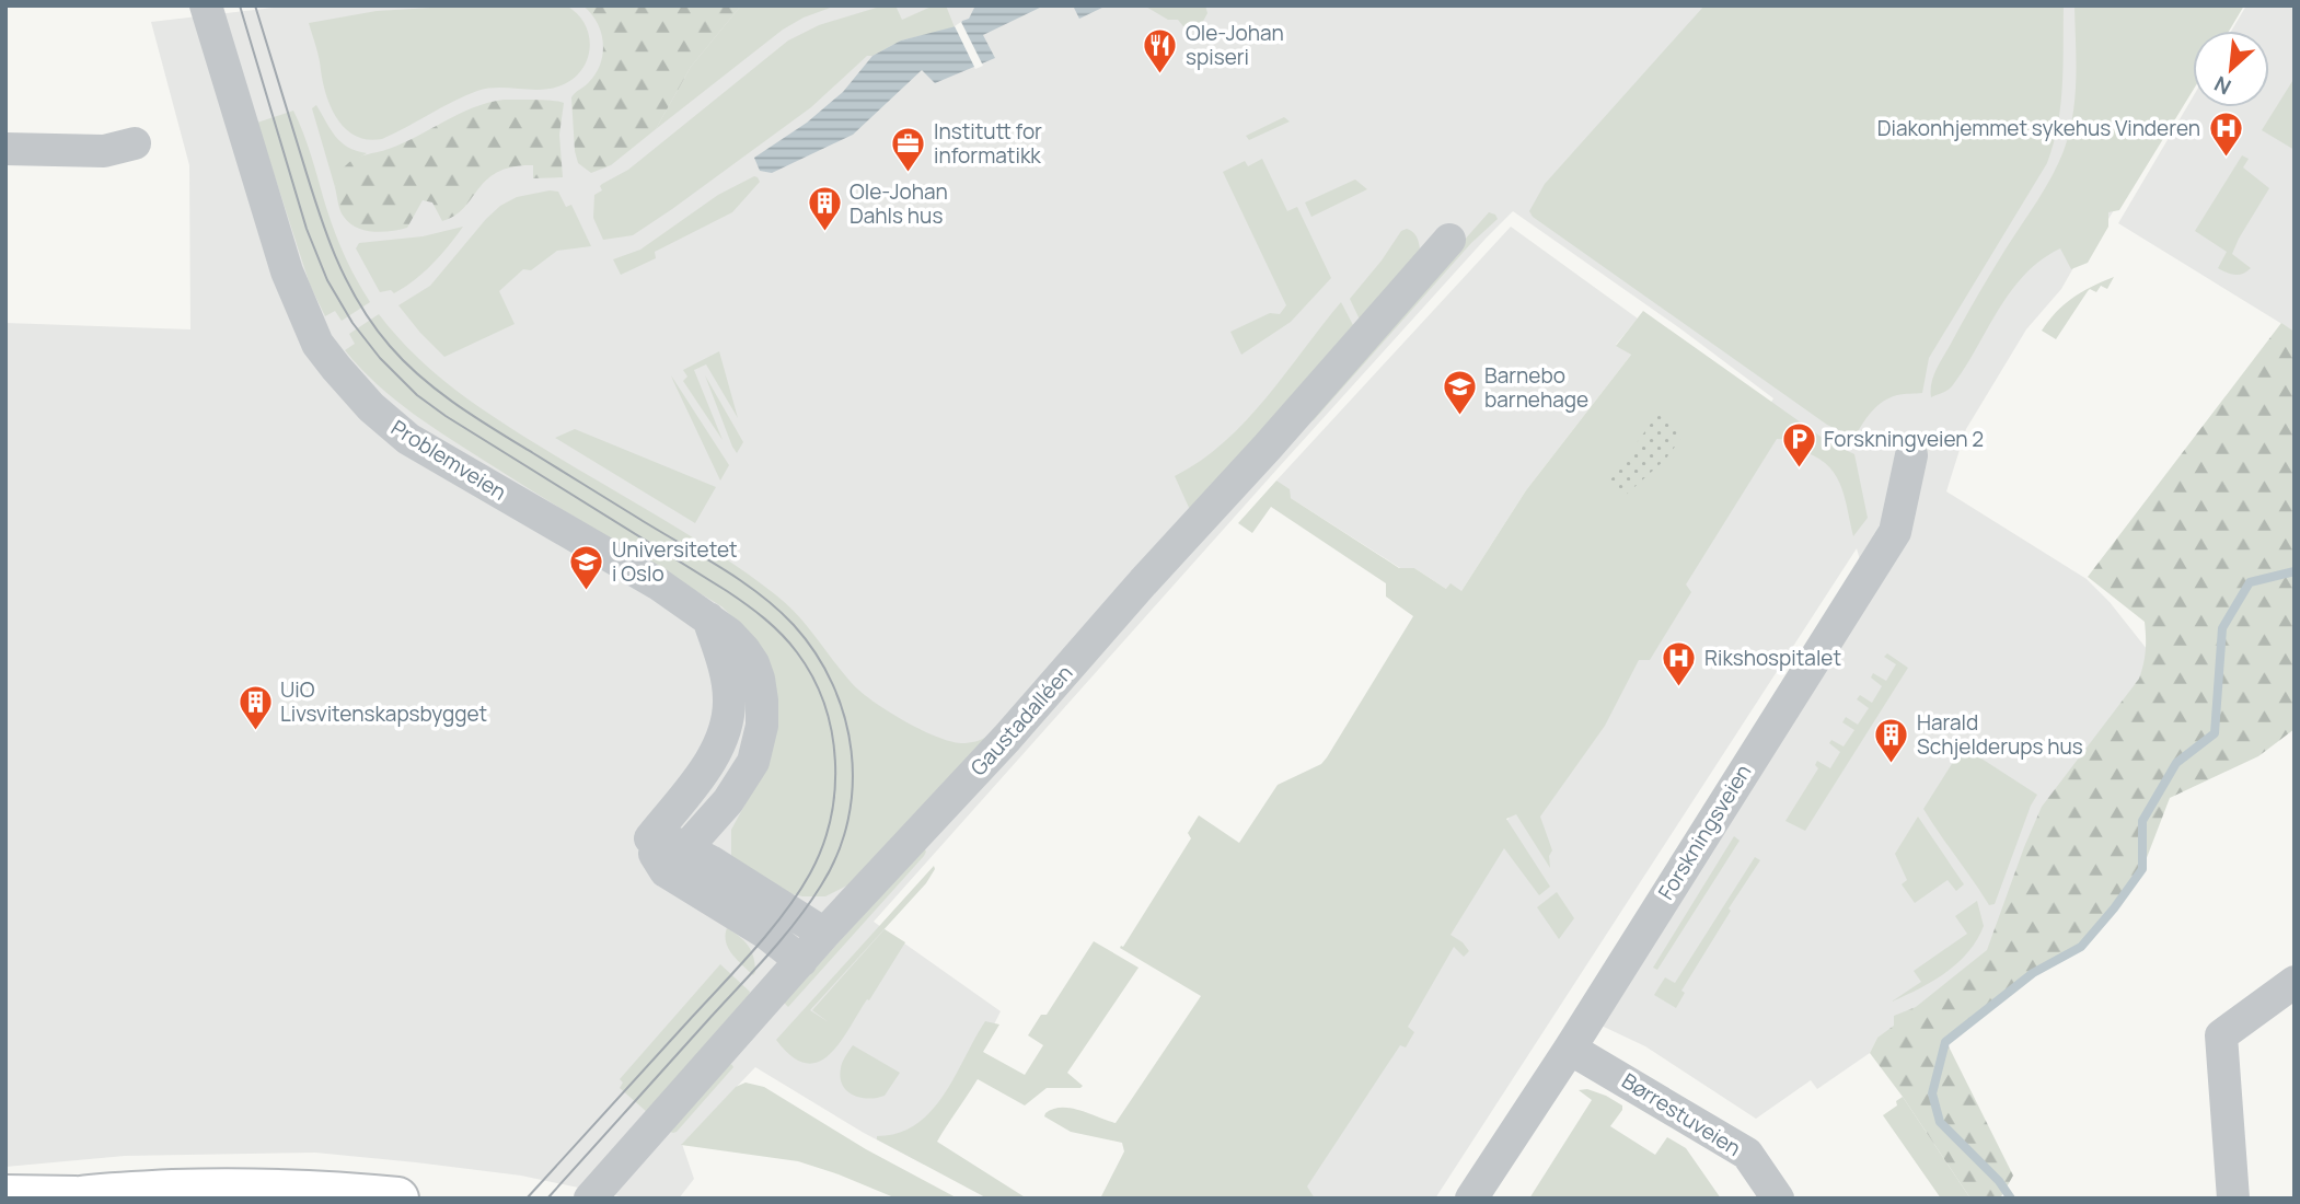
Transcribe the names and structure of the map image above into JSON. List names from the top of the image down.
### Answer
{
  "streets": {
    "street": [
      "Problemveien",
      "Gaustadalléen",
      "Forskningsveien",
      "Børrestuveien"
    ]
  },
  "crossings": [
    ["Forskningsveien", "Børrestuveien"]
  ],
  "places": {
    "restaurant": ["Ole-Johan spiseri"],
    "hospital": ["Diakonhjemmet sykehus Vinderen", "Rikshospitalet"],
    "office": ["Institutt for informatikk"],
    "building": ["Ole-Johan Dahls hus", "UiO Livsvitenskapsbygget", "Harald Schjelderups hus"],
    "school or university": ["Barnebo barnehage", "Universitetet i Oslo"],
    "parking": ["Forskningveien 2"]
  },
  "north": "bottom left"
}
